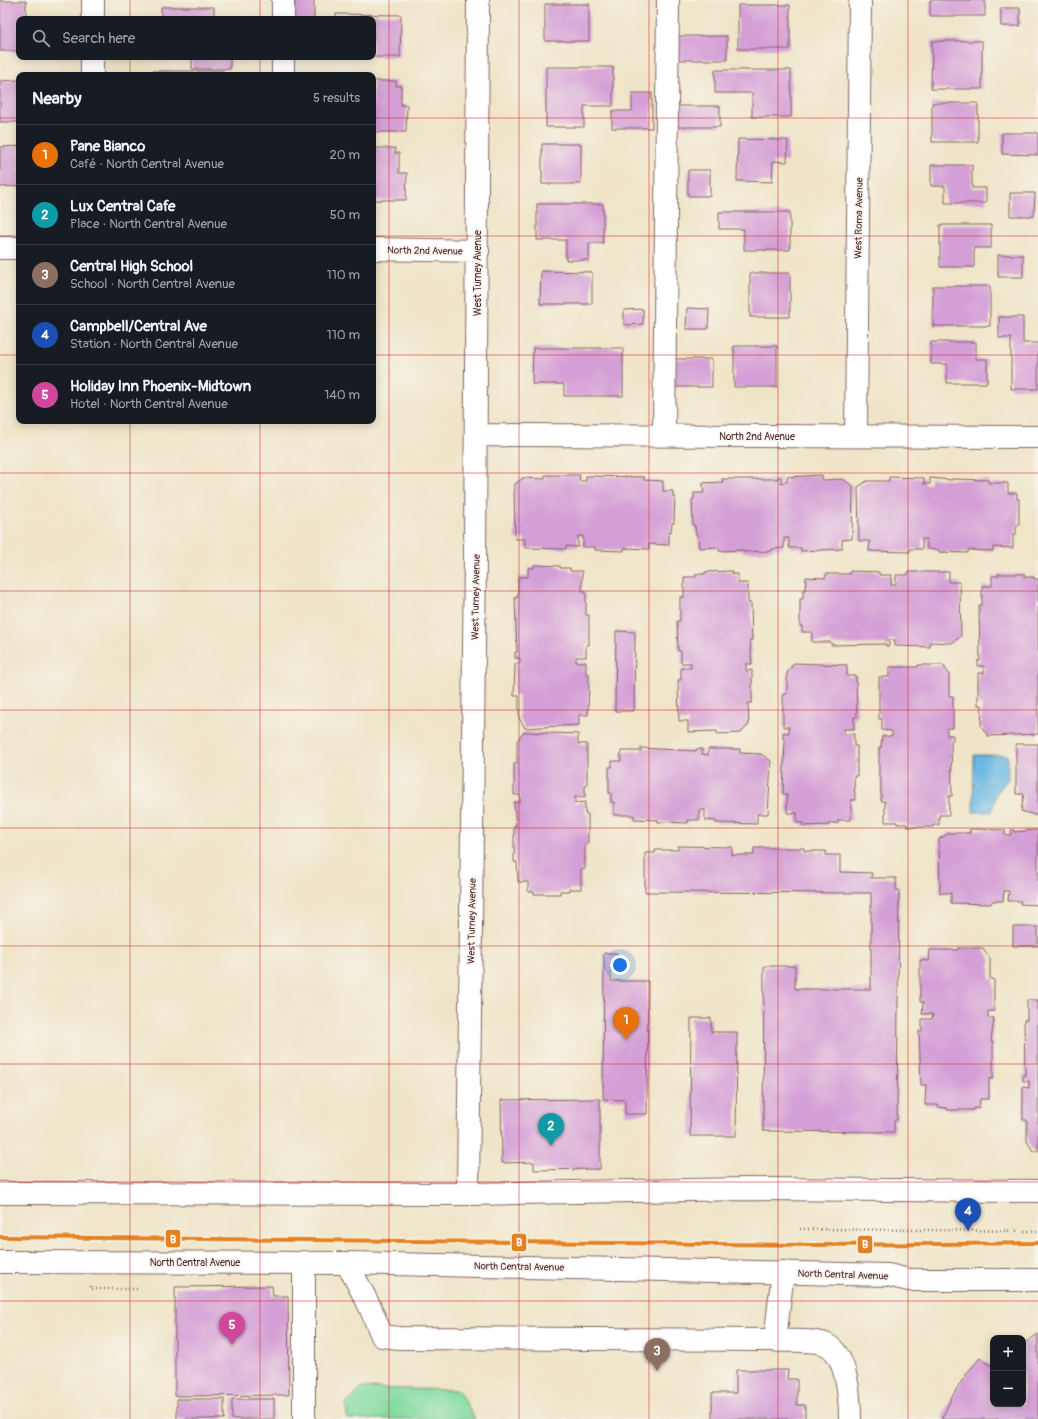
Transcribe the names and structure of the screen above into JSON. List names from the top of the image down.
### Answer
{
  "streets": {
    "street": [
      "West Roma Avenue",
      "North 2nd Avenue",
      "West Turney Avenue",
      "North Central Avenue"
    ]
  },
  "crossings": [
    ["West Roma Avenue", "North 2nd Avenue"],
    ["North 2nd Avenue", "West Turney Avenue"]
  ],
  "lines": ["transit line B"],
  "page": {
    "search": "Search here",
    "heading": ["Nearby", "5 results"],
    "list": [
      {
        "mark": "1",
        "name": "Pane Bianco",
        "note": "Café · North Central Avenue",
        "value": "20 m"
      },
      {
        "mark": "2",
        "name": "Lux Central Cafe",
        "note": "Place · North Central Avenue",
        "value": "50 m"
      },
      {
        "mark": "3",
        "name": "Central High School",
        "note": "School · North Central Avenue",
        "value": "110 m"
      },
      {
        "mark": "4",
        "name": "Campbell/Central Ave",
        "note": "Station · North Central Avenue",
        "value": "110 m"
      },
      {
        "mark": "5",
        "name": "Holiday Inn Phoenix-Midtown",
        "note": "Hotel · North Central Avenue",
        "value": "140 m"
      }
    ],
    "pins": [
      "1",
      "2",
      "4",
      "5",
      "3"
    ],
    "map_buttons": ["+", "−"]
  }
}
